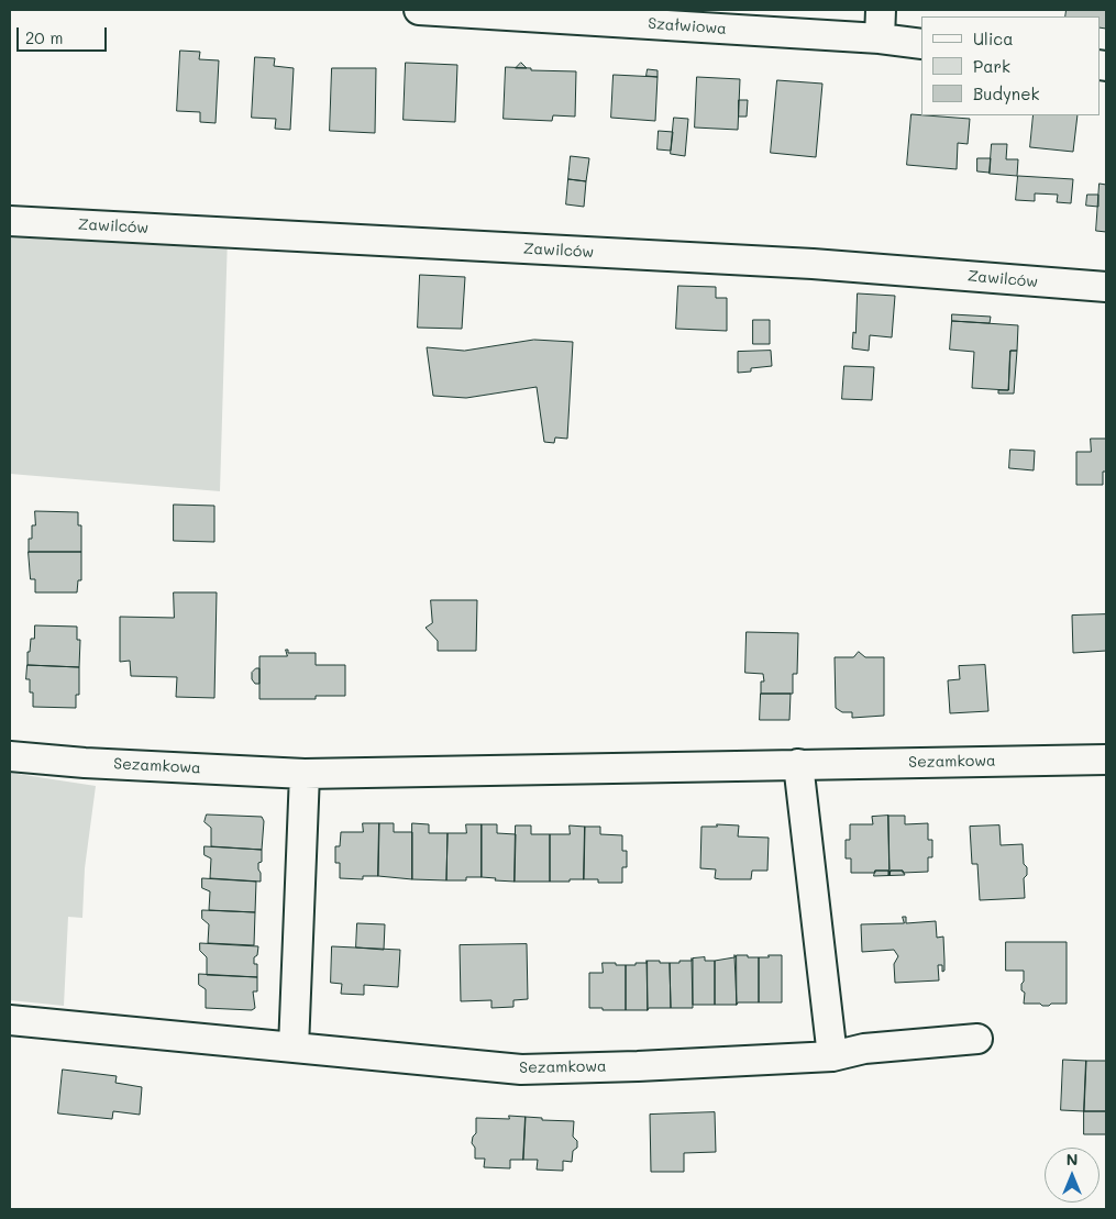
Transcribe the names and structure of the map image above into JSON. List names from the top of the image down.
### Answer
{
  "streets": {
    "street": ["Szałwiowa", "Zawilców", "Sezamkowa"]
  },
  "legend": ["Ulica", "Park", "Budynek"],
  "scale_bar": "20 m",
  "north": "top"
}
